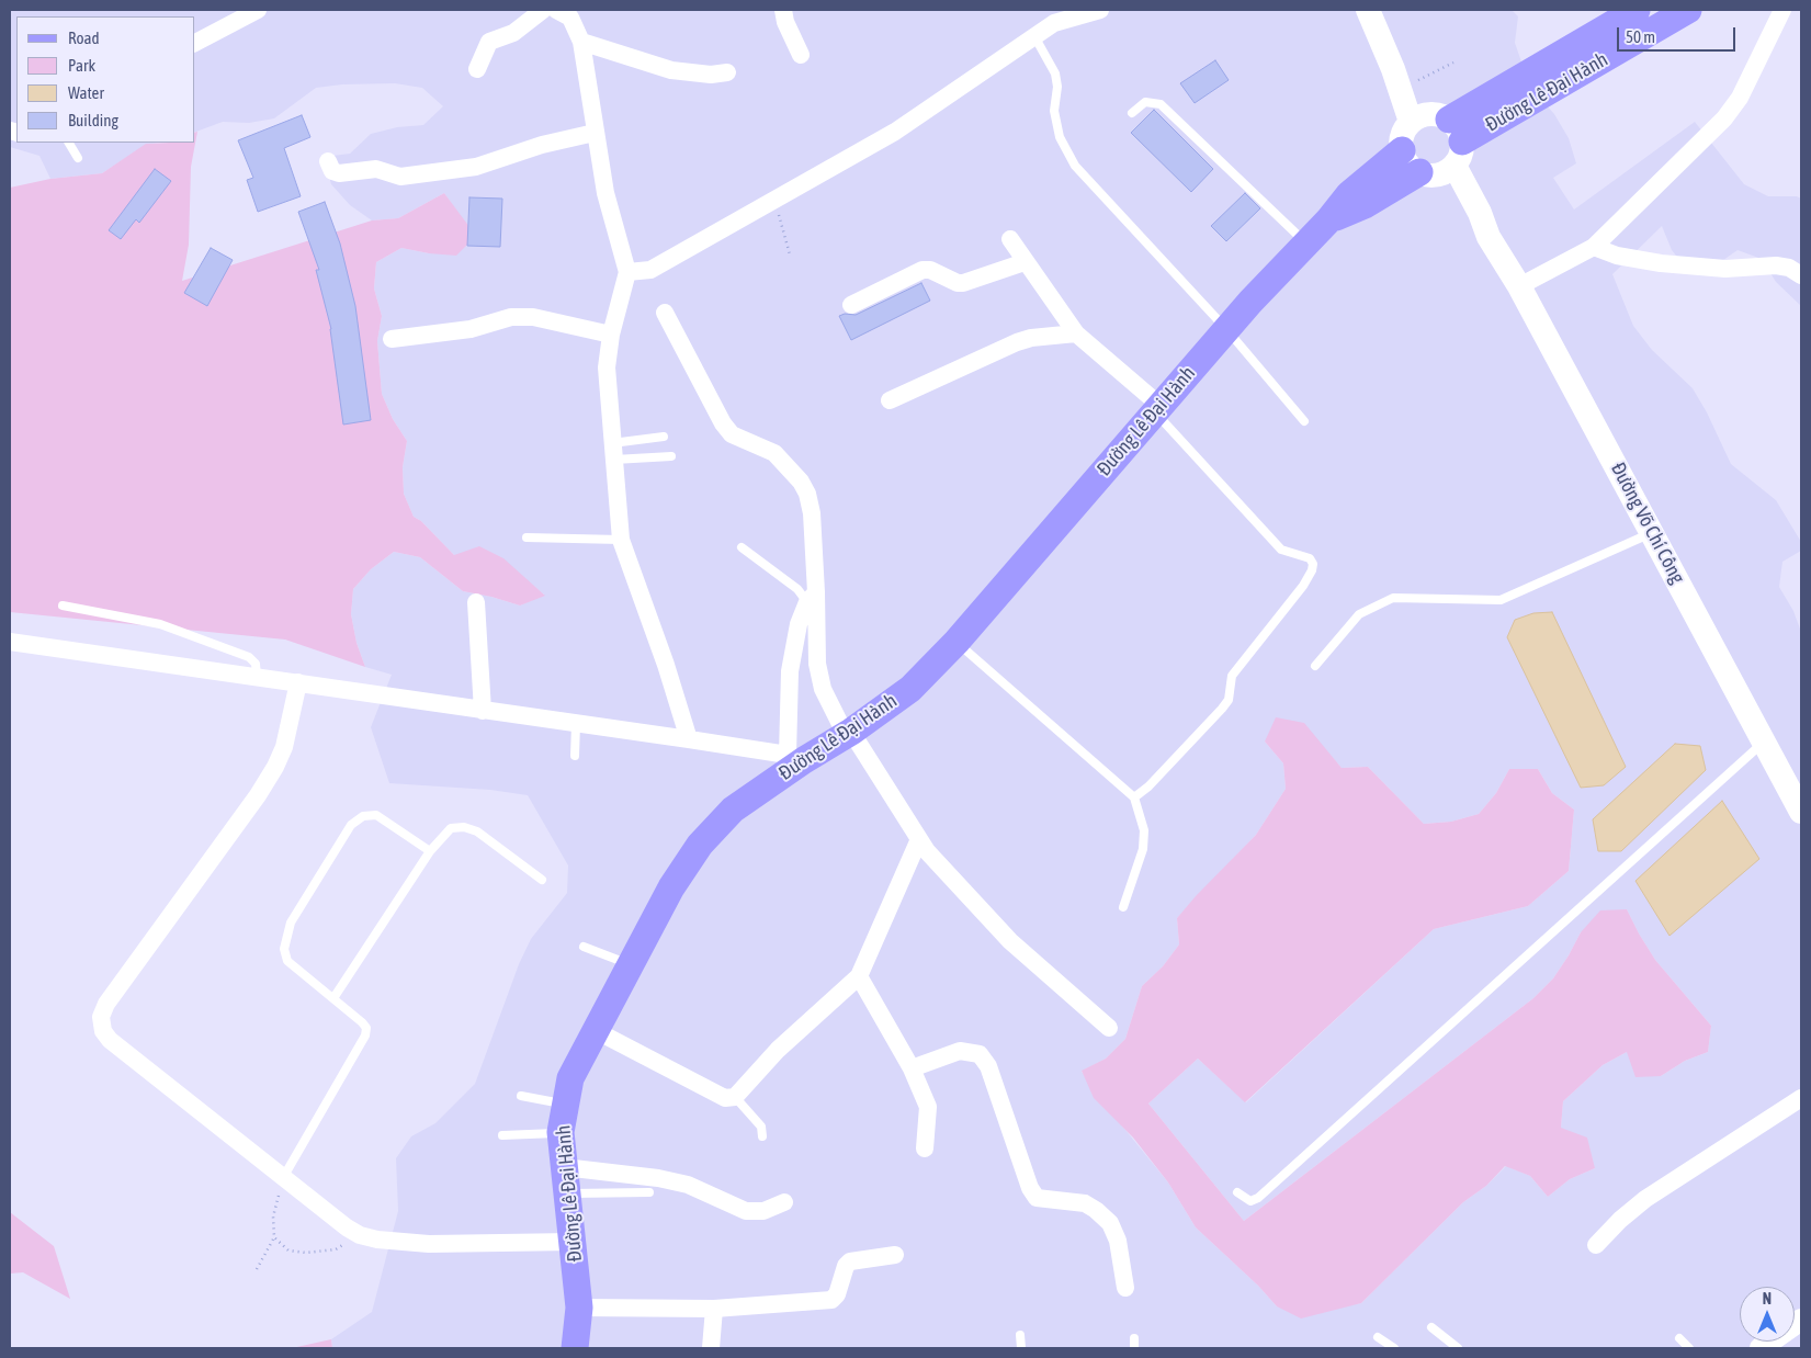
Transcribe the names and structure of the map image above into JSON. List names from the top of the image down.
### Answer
{
  "streets": {
    "main road": ["Đường Lê Đại Hành", "Đường Võ Chí Công"]
  },
  "crossings": [
    ["Đường Lê Đại Hành", "Đường Võ Chí Công"]
  ],
  "legend": [
    "Road",
    "Park",
    "Water",
    "Building"
  ],
  "scale_bar": "50 m",
  "north": "top"
}
